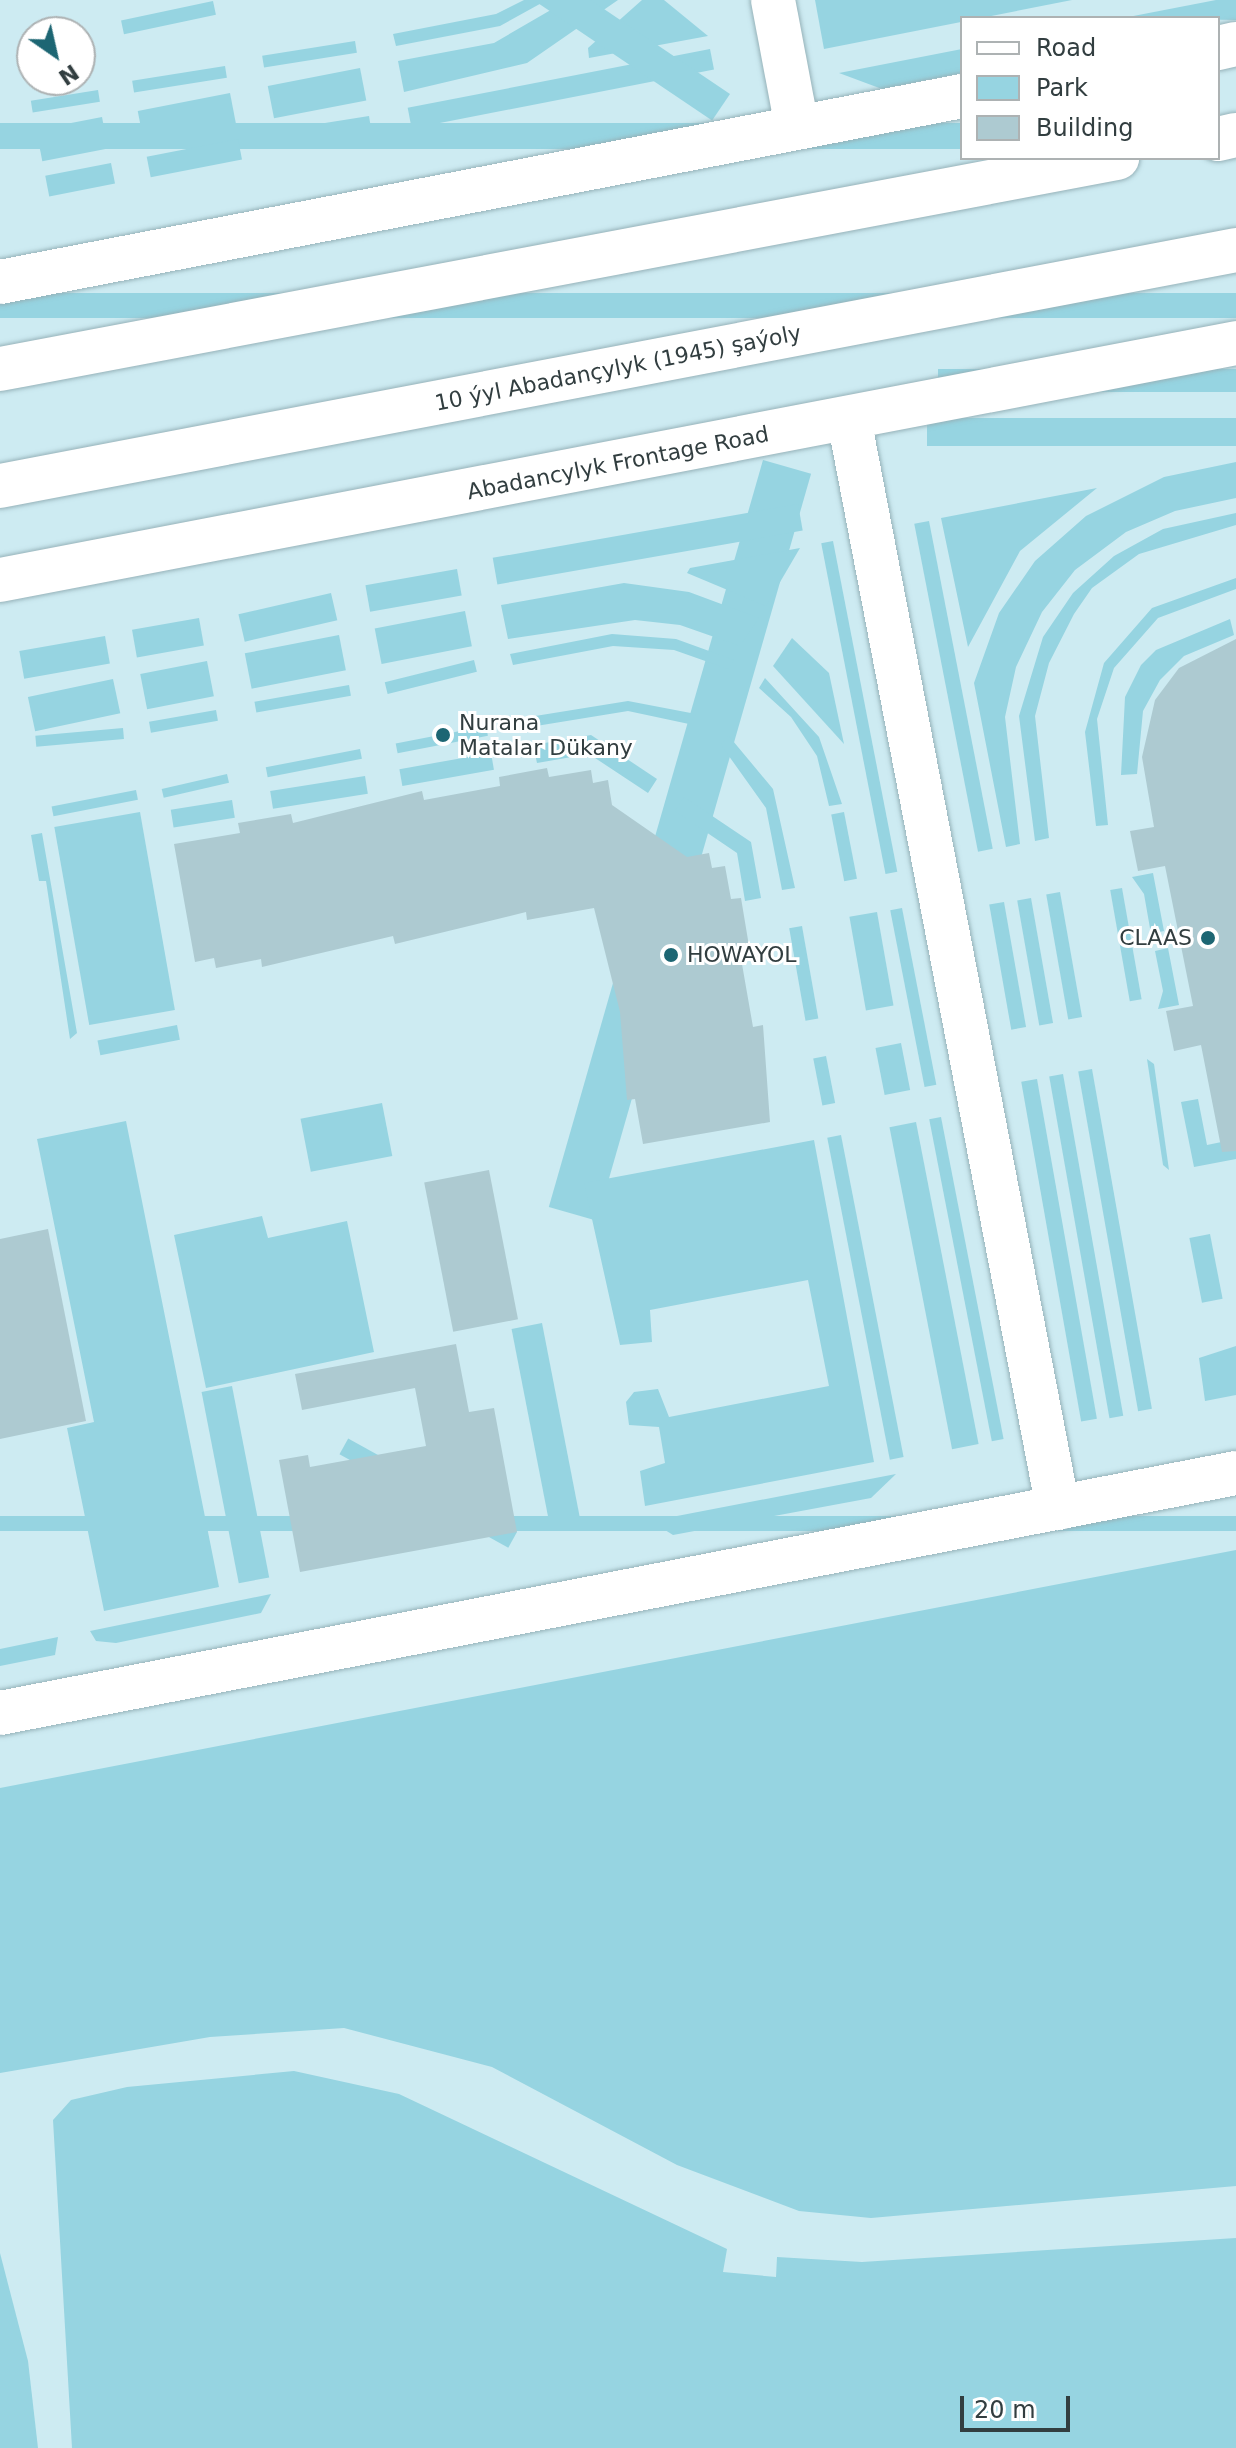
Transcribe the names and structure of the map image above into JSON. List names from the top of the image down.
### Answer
{
  "streets": {
    "street": ["10 ýyl Abadançylyk (1945) şaýoly", "Abadancylyk Frontage Road"]
  },
  "places": ["Nurana Matalar Dükany", "CLAAS", "HOWAYOL"],
  "legend": ["Road", "Park", "Building"],
  "scale_bar": "20 m",
  "north": "bottom right"
}
